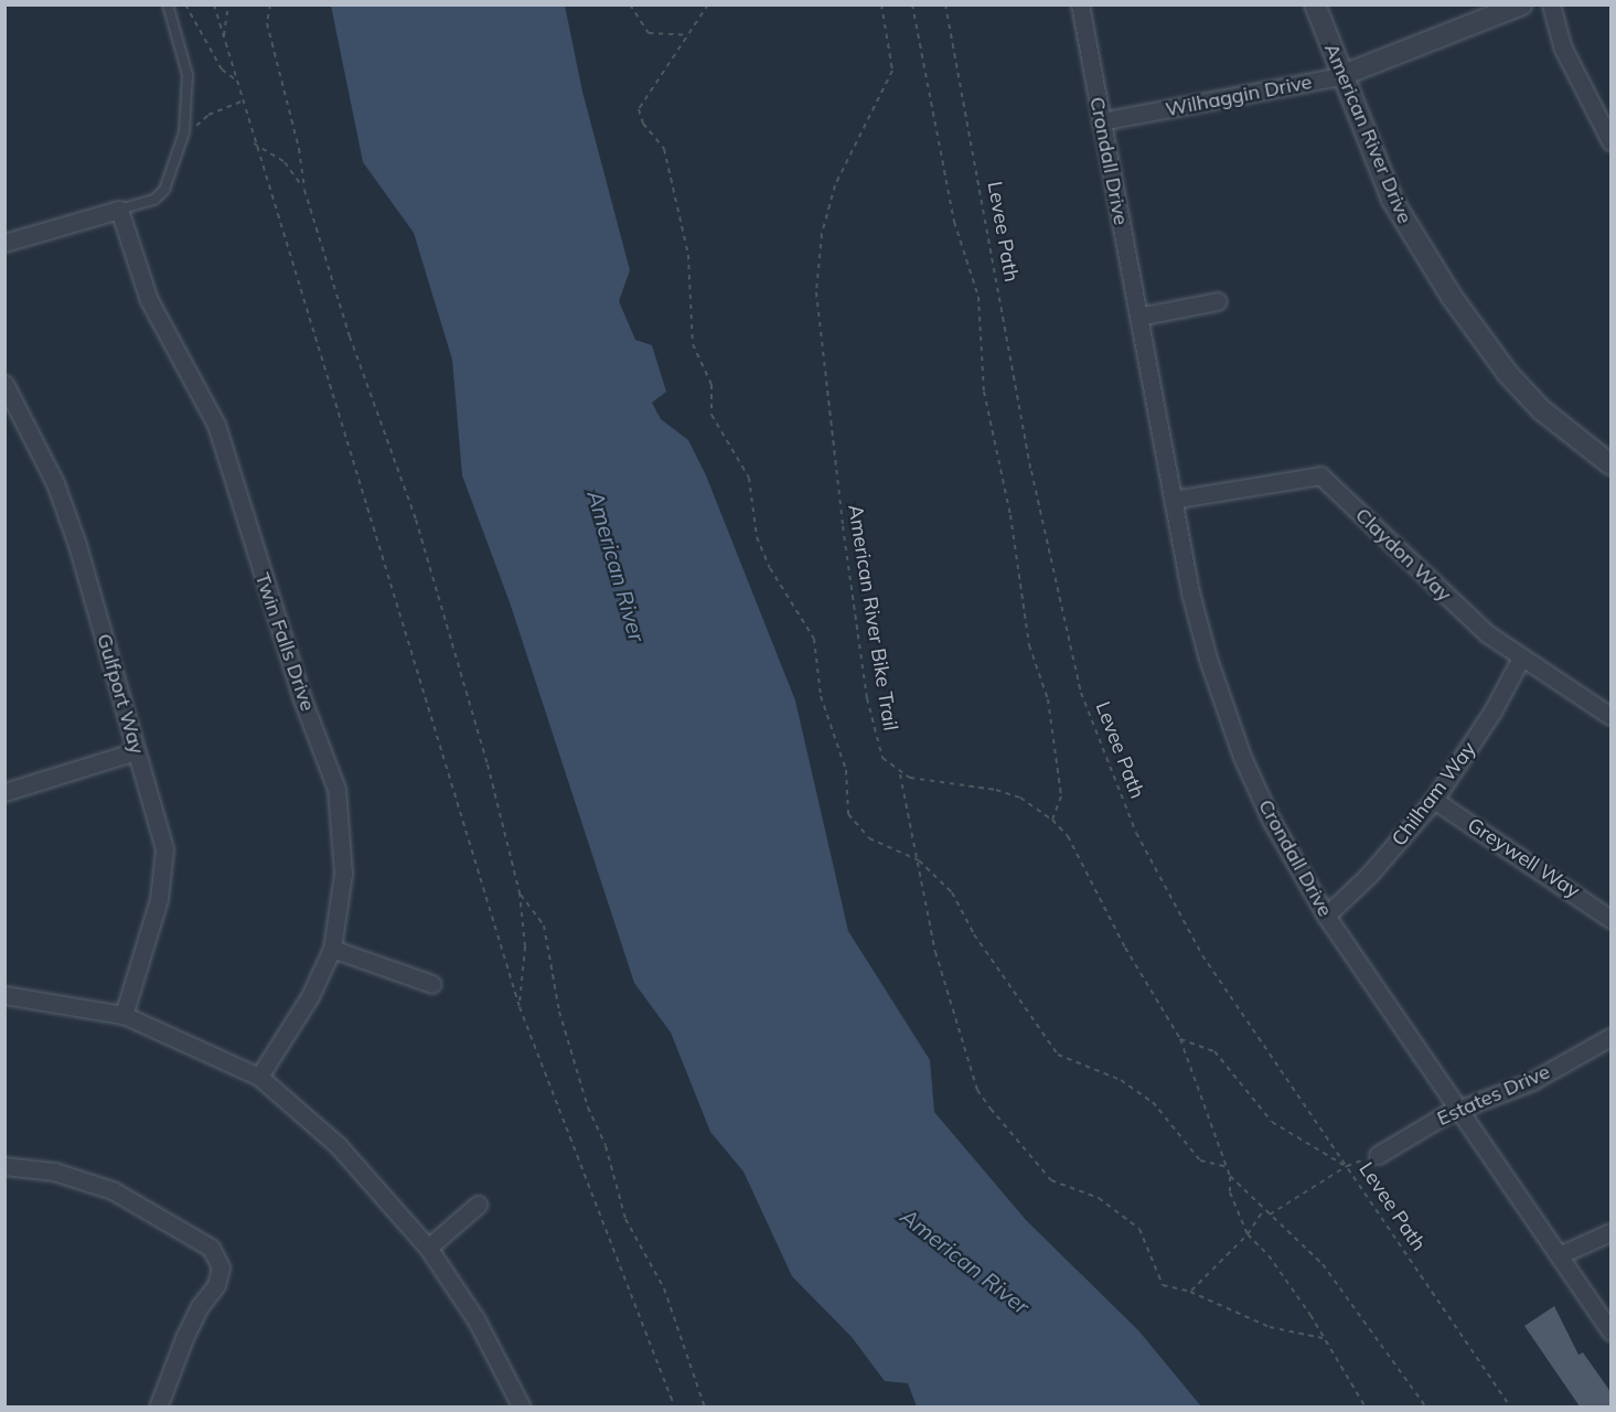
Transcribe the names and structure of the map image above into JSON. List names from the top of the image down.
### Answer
{
  "streets": {
    "street": [
      "Wilhaggin Drive",
      "American River Drive",
      "Crondall Drive",
      "Claydon Way",
      "Twin Falls Drive",
      "Gulfport Way",
      "Chilham Way",
      "Greywell Way",
      "Estates Drive"
    ],
    "path": ["Levee Path", "American River Bike Trail"]
  },
  "crossings": [
    ["Wilhaggin Drive", "American River Drive"],
    ["Wilhaggin Drive", "Crondall Drive"],
    ["Crondall Drive", "Claydon Way"],
    ["Crondall Drive", "Chilham Way"],
    ["Crondall Drive", "Estates Drive"],
    ["Claydon Way", "Chilham Way"],
    ["Chilham Way", "Greywell Way"]
  ],
  "water": ["American River"]
}
